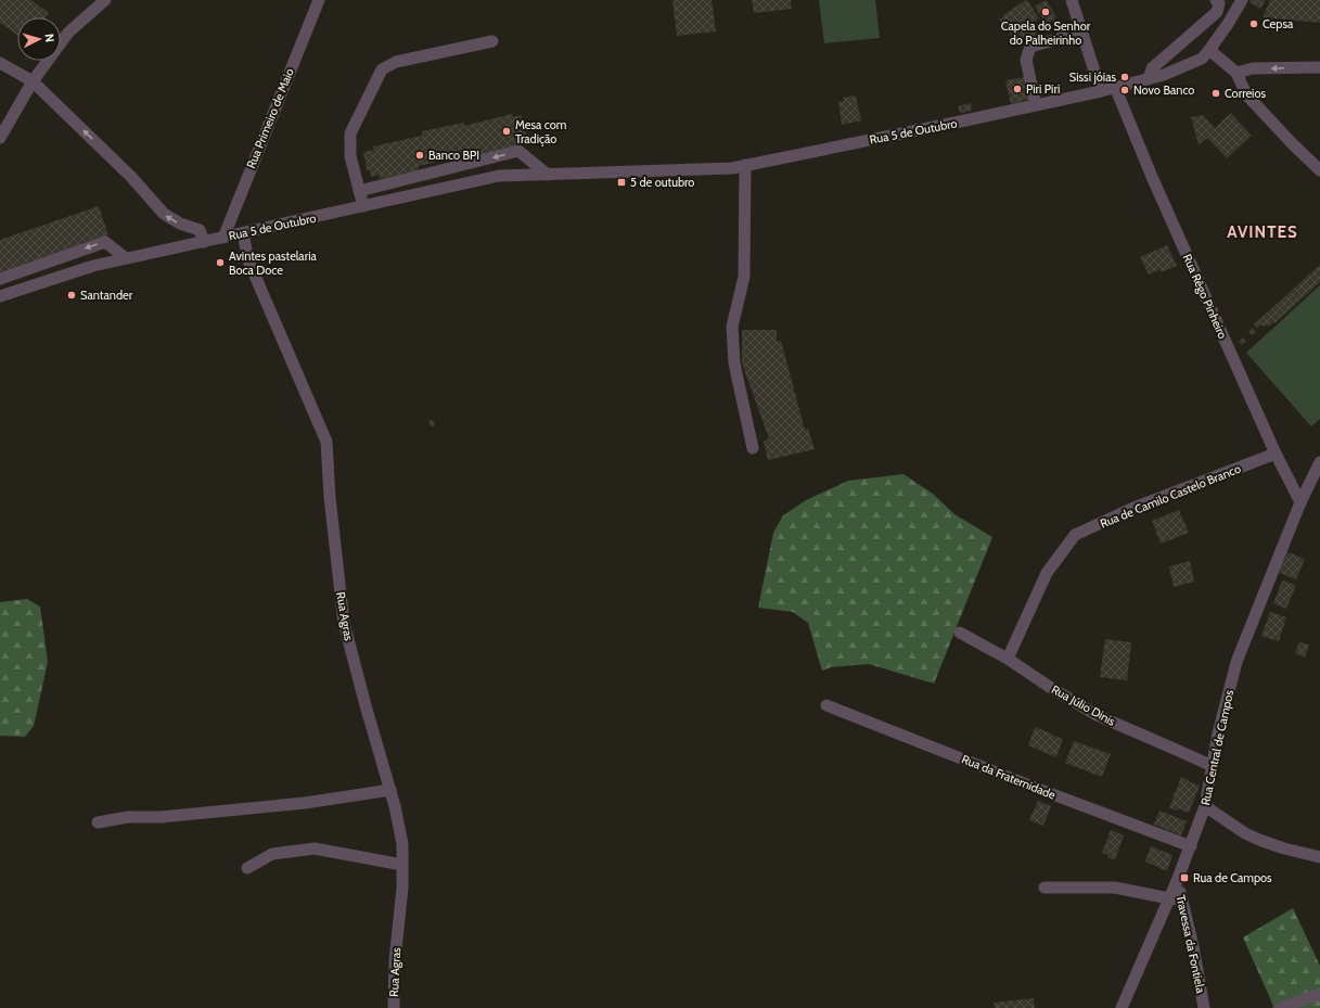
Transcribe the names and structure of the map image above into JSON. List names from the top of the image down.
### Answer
{
  "streets": {
    "street": [
      "Rua Primeiro de Maio",
      "Rua 5 de Outubro",
      "Rua Rêgo Pinheiro",
      "Rua de Camilo Castelo Branco",
      "Rua Agras",
      "Rua Júlio Dinis",
      "Rua Central de Campos",
      "Rua da Fraternidade",
      "Travessa da Fontiela"
    ]
  },
  "crossings": [
    ["Rua Primeiro de Maio", "Rua 5 de Outubro"],
    ["Rua 5 de Outubro", "Rua Rêgo Pinheiro"],
    ["Rua 5 de Outubro", "Rua Agras"],
    ["Rua Rêgo Pinheiro", "Rua de Camilo Castelo Branco"],
    ["Rua Rêgo Pinheiro", "Rua Central de Campos"],
    ["Rua de Camilo Castelo Branco", "Rua Júlio Dinis"],
    ["Rua Júlio Dinis", "Rua Central de Campos"],
    ["Rua Central de Campos", "Rua da Fraternidade"],
    ["Rua Central de Campos", "Travessa da Fontiela"]
  ],
  "districts": ["AVINTES"],
  "places": {
    "other": [
      "Capela do Senhor do Palheirinho",
      "Cepsa",
      "Sissi jóias",
      "Piri Piri",
      "Novo Banco",
      "Correios",
      "Mesa com Tradição",
      "Banco BPI",
      "Avintes pastelaria Boca Doce",
      "Santander"
    ],
    "transit": ["5 de outubro", "Rua de Campos"]
  },
  "north": "right"
}
